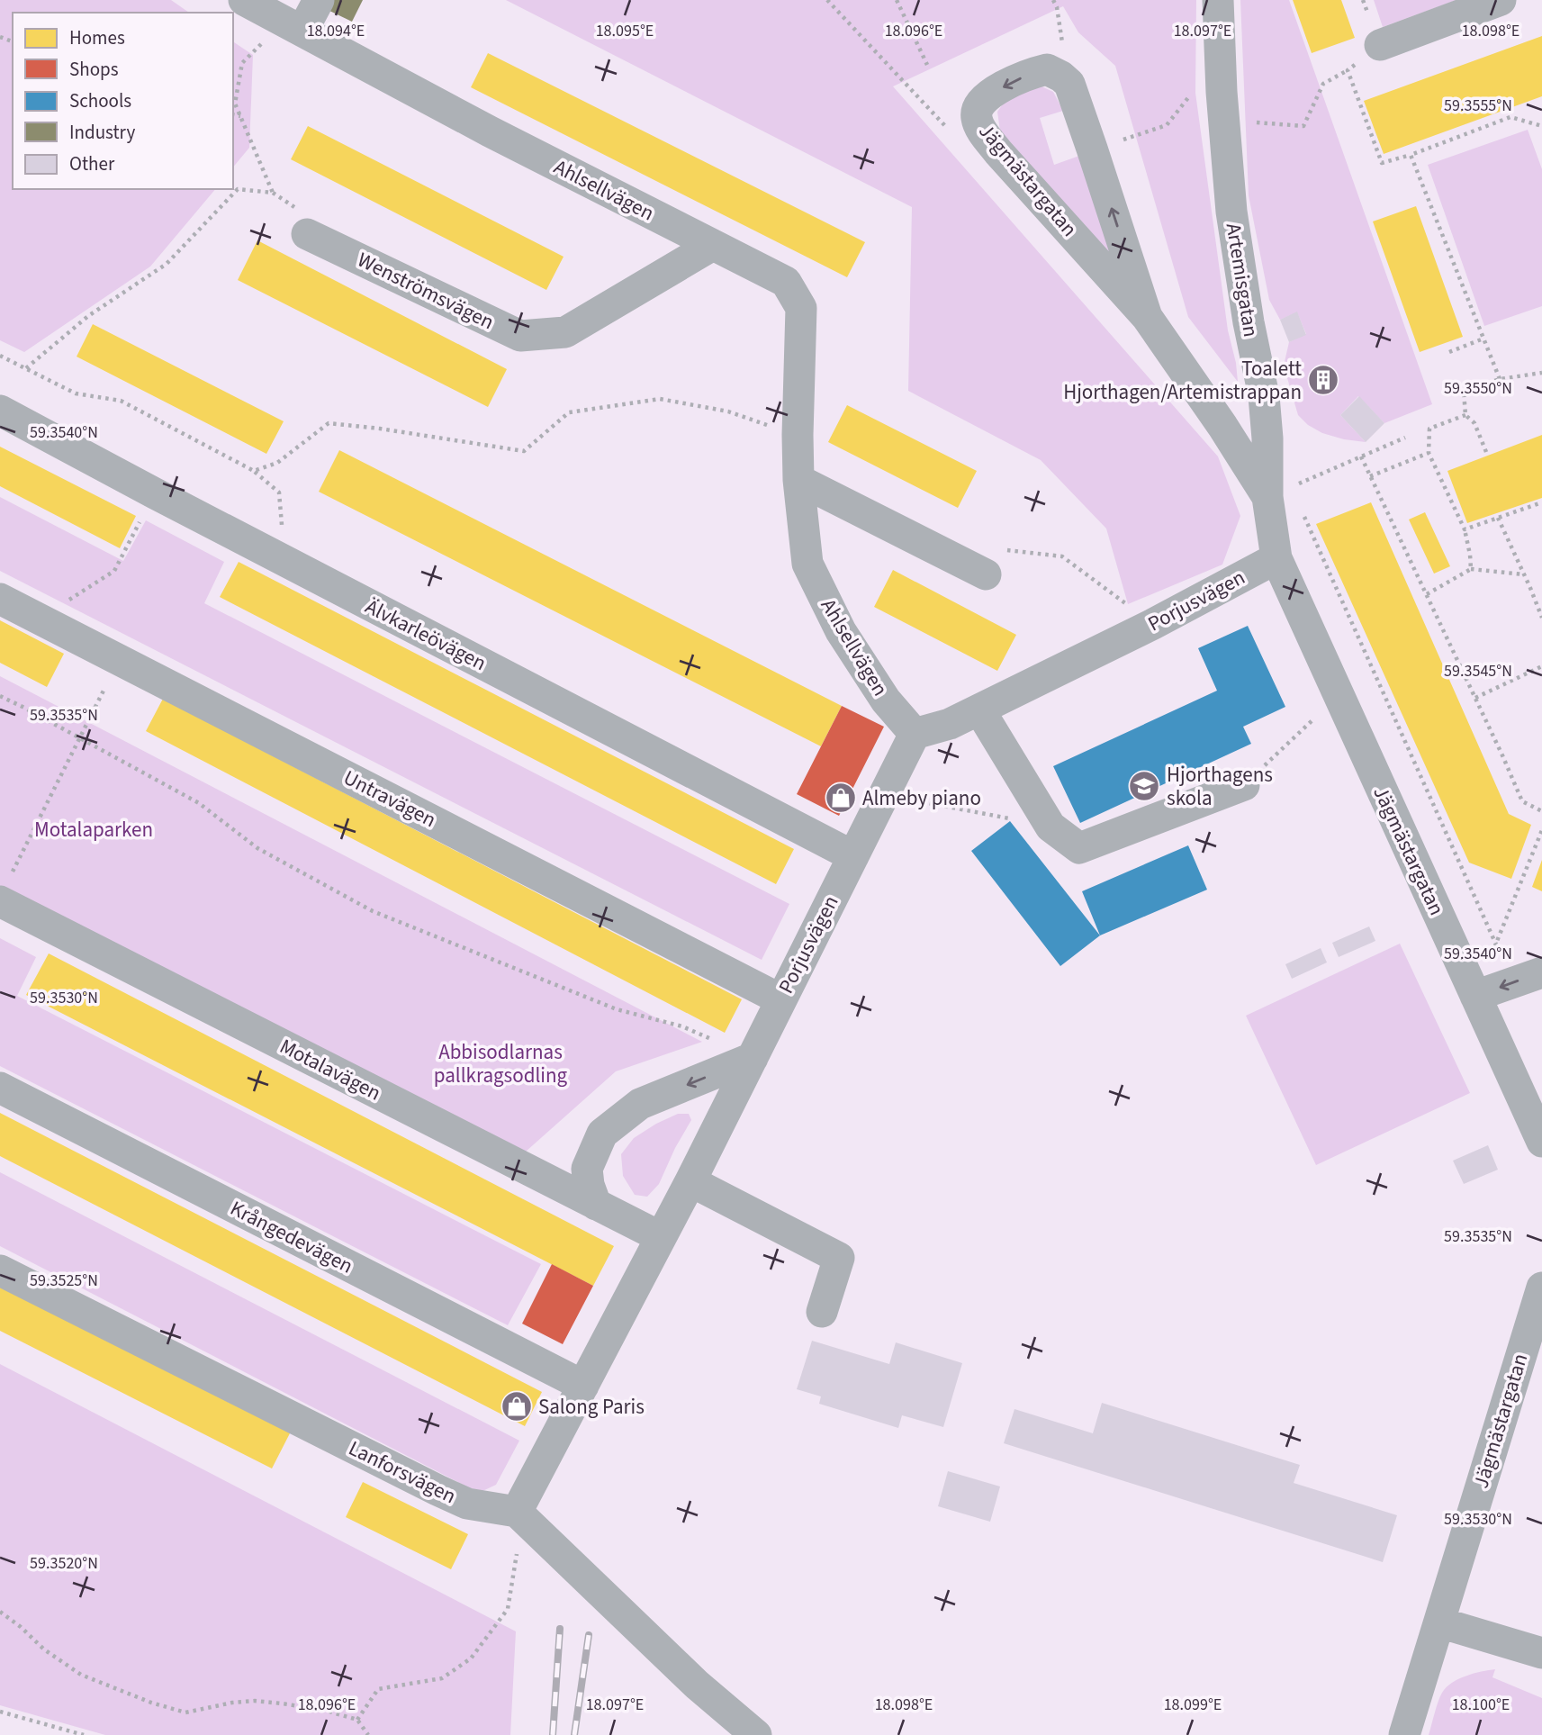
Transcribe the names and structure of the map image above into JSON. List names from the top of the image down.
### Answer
{
  "streets": {
    "street": [
      "Jägmästargatan",
      "Ahlsellvägen",
      "Artemisgatan",
      "Wenströmsvägen",
      "Porjusvägen",
      "Älvkarleövägen",
      "Untravägen",
      "Motalavägen",
      "Krångedevägen",
      "Lanforsvägen"
    ]
  },
  "crossings": [
    ["Jägmästargatan", "Artemisgatan"],
    ["Jägmästargatan", "Porjusvägen"],
    ["Ahlsellvägen", "Wenströmsvägen"],
    ["Ahlsellvägen", "Porjusvägen"],
    ["Artemisgatan", "Porjusvägen"],
    ["Porjusvägen", "Älvkarleövägen"],
    ["Porjusvägen", "Untravägen"],
    ["Porjusvägen", "Motalavägen"],
    ["Porjusvägen", "Krångedevägen"],
    ["Porjusvägen", "Lanforsvägen"]
  ],
  "parks": ["Motalaparken", "Abbisodlarnas pallkragsodling"],
  "places": {
    "building": ["Toalett Hjorthagen/Artemistrappan"],
    "school or university": ["Hjorthagens skola"],
    "shop": ["Almeby piano", "Salong Paris"]
  },
  "legend": [
    "Homes",
    "Shops",
    "Schools",
    "Industry",
    "Other"
  ],
  "coordinates": [
    "18.094°E",
    "18.095°E",
    "18.096°E",
    "18.097°E",
    "18.098°E",
    "59.3555°N",
    "59.3550°N",
    "59.3540°N",
    "59.3545°N",
    "59.3535°N",
    "59.3530°N",
    "59.3525°N",
    "59.3520°N",
    "18.099°E",
    "18.100°E"
  ]
}
